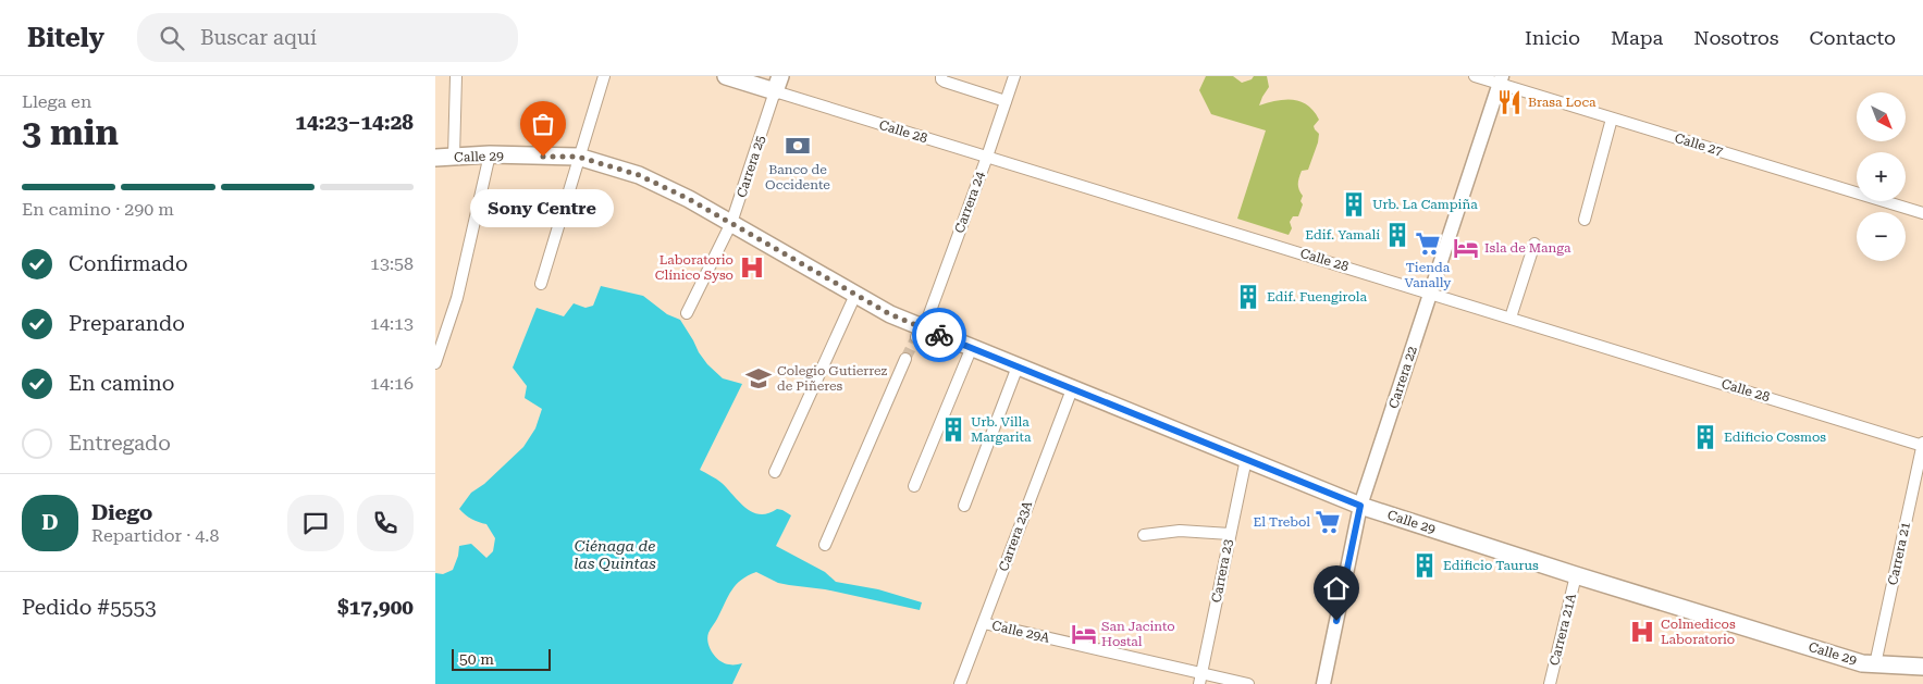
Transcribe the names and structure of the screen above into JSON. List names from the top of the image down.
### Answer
{
  "streets": {
    "main road": ["Calle 28", "Calle 29"],
    "street": [
      "Calle 27",
      "Carrera 25",
      "Carrera 24",
      "Carrera 22",
      "Carrera 23A",
      "Carrera 21",
      "Carrera 23",
      "Carrera 21A",
      "Calle 29A"
    ]
  },
  "crossings": [
    ["Calle 28", "Carrera 25"],
    ["Calle 28", "Carrera 24"],
    ["Calle 28", "Carrera 22"],
    ["Calle 28", "Carrera 21"],
    ["Calle 27", "Carrera 22"],
    ["Calle 29", "Carrera 25"],
    ["Calle 29", "Carrera 24"],
    ["Calle 29", "Carrera 22"],
    ["Calle 29", "Carrera 23A"],
    ["Calle 29", "Carrera 21"],
    ["Calle 29", "Carrera 23"],
    ["Calle 29", "Carrera 21A"],
    ["Carrera 23A", "Calle 29A"],
    ["Carrera 23", "Calle 29A"]
  ],
  "water": ["Ciénaga de las Quintas"],
  "places": {
    "restaurant": ["Brasa Loca"],
    "bank": ["Banco de Occidente"],
    "other": ["Sony Centre"],
    "building": [
      "Urb. La Campiña",
      "Edif. Yamalí",
      "Edif. Fuengirola",
      "Urb. Villa Margarita",
      "Edificio Cosmos",
      "Edificio Taurus"
    ],
    "supermarket": ["Tienda Vanally", "El Trebol"],
    "hotel": ["Isla de Manga", "San Jacinto Hostal"],
    "hospital": ["Laboratorio Clínico Syso", "Colmedicos Laboratorio"],
    "school or university": ["Colegio Gutierrez de Piñeres"]
  },
  "scale_bar": "50 m",
  "north": "bottom right",
  "page": {
    "header": "Bitely",
    "search": "Buscar aquí",
    "nav": [
      "Inicio",
      "Mapa",
      "Nosotros",
      "Contacto"
    ],
    "heading": ["3 min", "Llega en", "14:23–14:28"],
    "panel": [
      "Diego",
      "Repartidor · 4.8",
      "Pedido #5553",
      "$17,900"
    ],
    "map_buttons": ["+", "−"],
    "bar": "En camino · 290 m",
    "bubble": "Sony Centre",
    "list": [
      ["Confirmado", "13:58"],
      ["Preparando", "14:13"],
      ["En camino", "14:16"],
      "Entregado"
    ],
    "round": "D",
    "scale": "50 m"
  }
}
